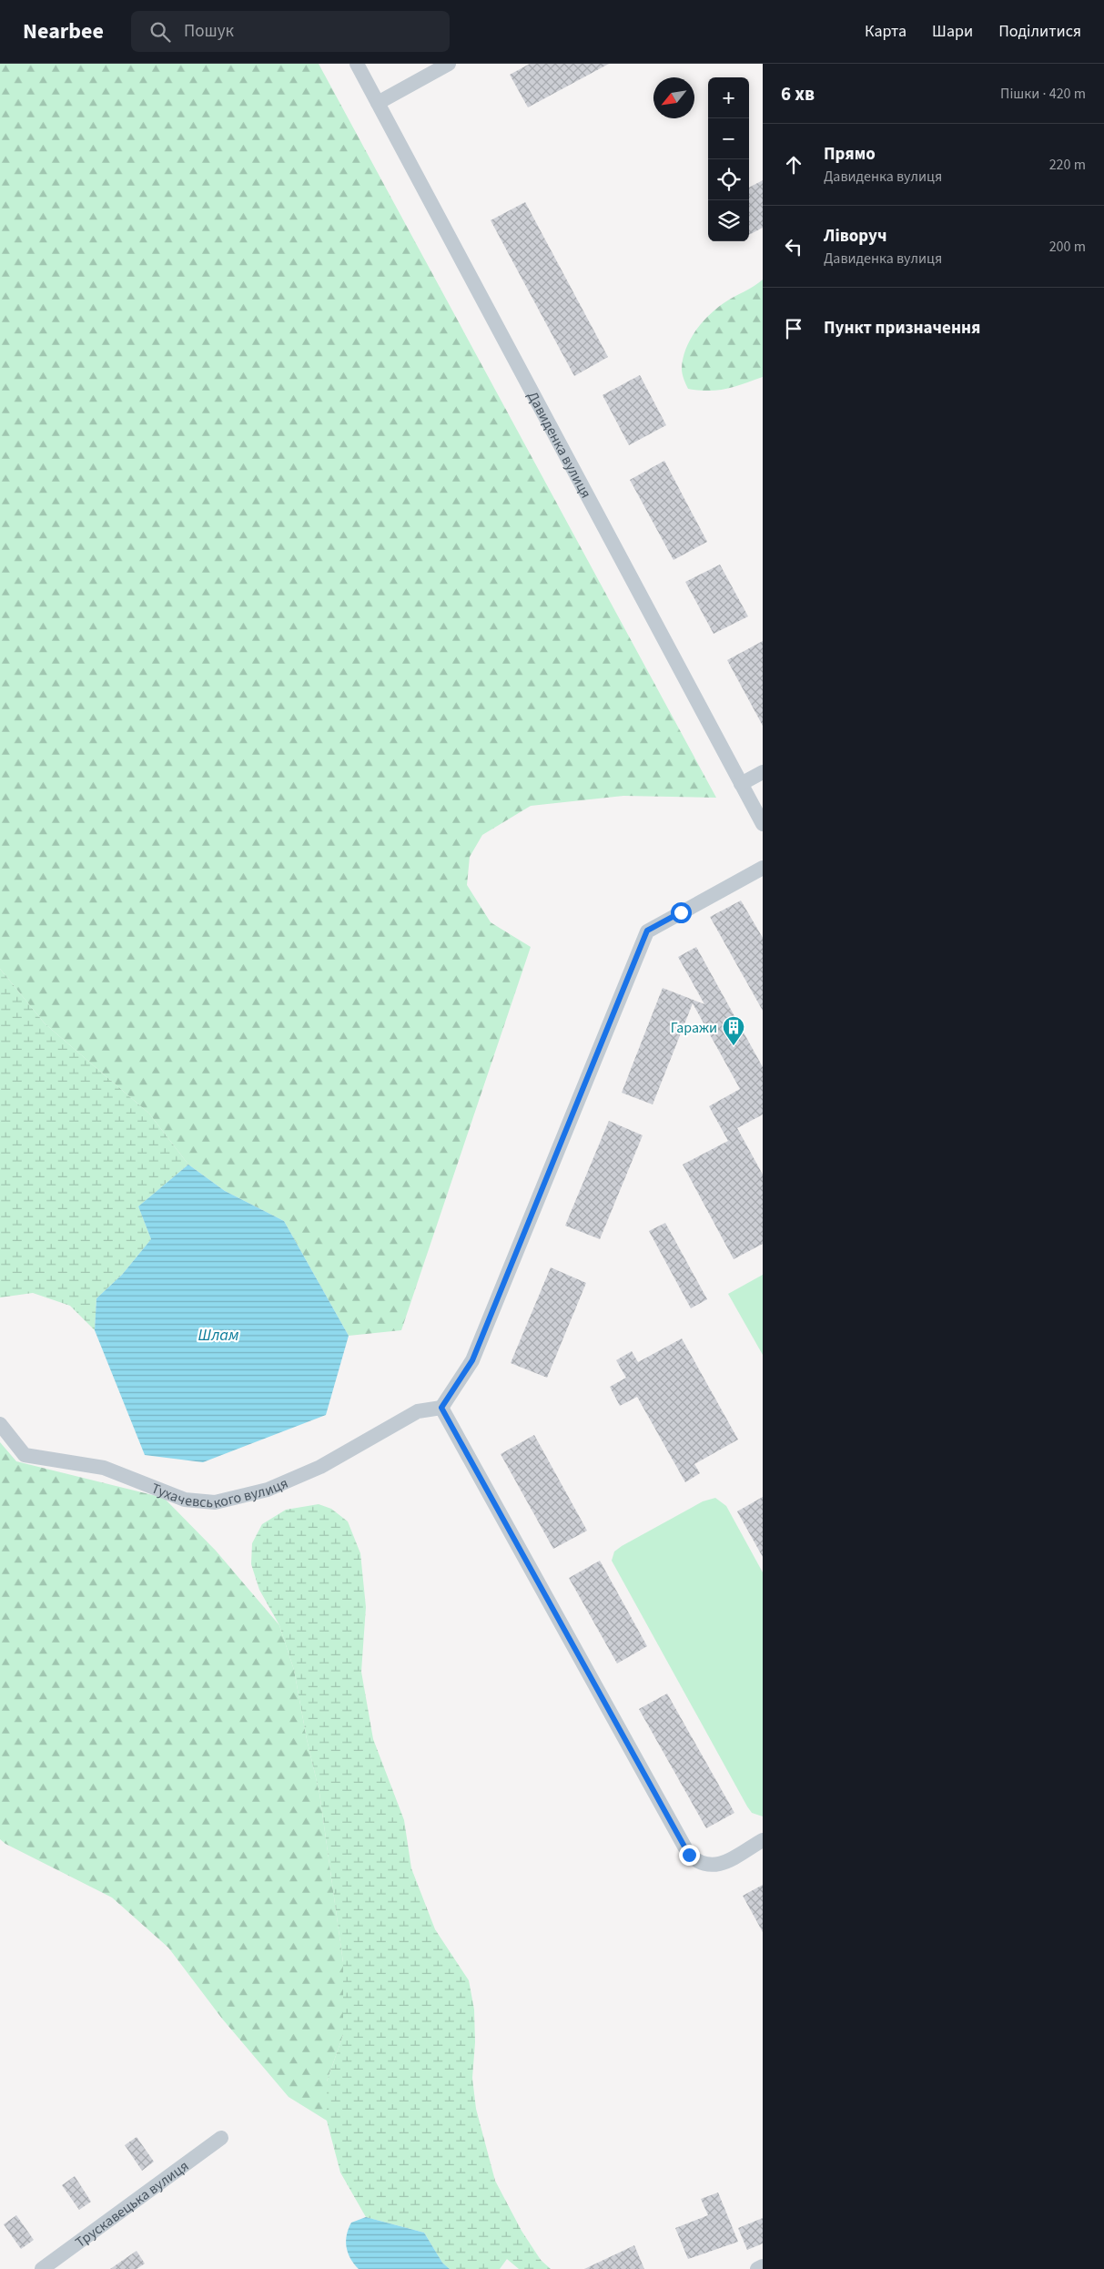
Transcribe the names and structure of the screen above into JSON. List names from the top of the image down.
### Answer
{
  "streets": {
    "street": ["Давиденка вулиця", "Тухачевського вулиця", "Трускавецька вулиця"]
  },
  "water": ["Шлам"],
  "places": {
    "building": ["Гаражи"]
  },
  "north": "bottom left",
  "page": {
    "header": "Nearbee",
    "search": "Пошук",
    "nav": ["Карта", "Шари", "Поділитися"],
    "heading": ["6 хв", "Пішки · 420 m"],
    "map_buttons": ["+", "−"],
    "list": [
      ["Прямо", "Давиденка вулиця", "220 m"],
      ["Ліворуч", "Давиденка вулиця", "200 m"],
      "Пункт призначення"
    ]
  }
}
